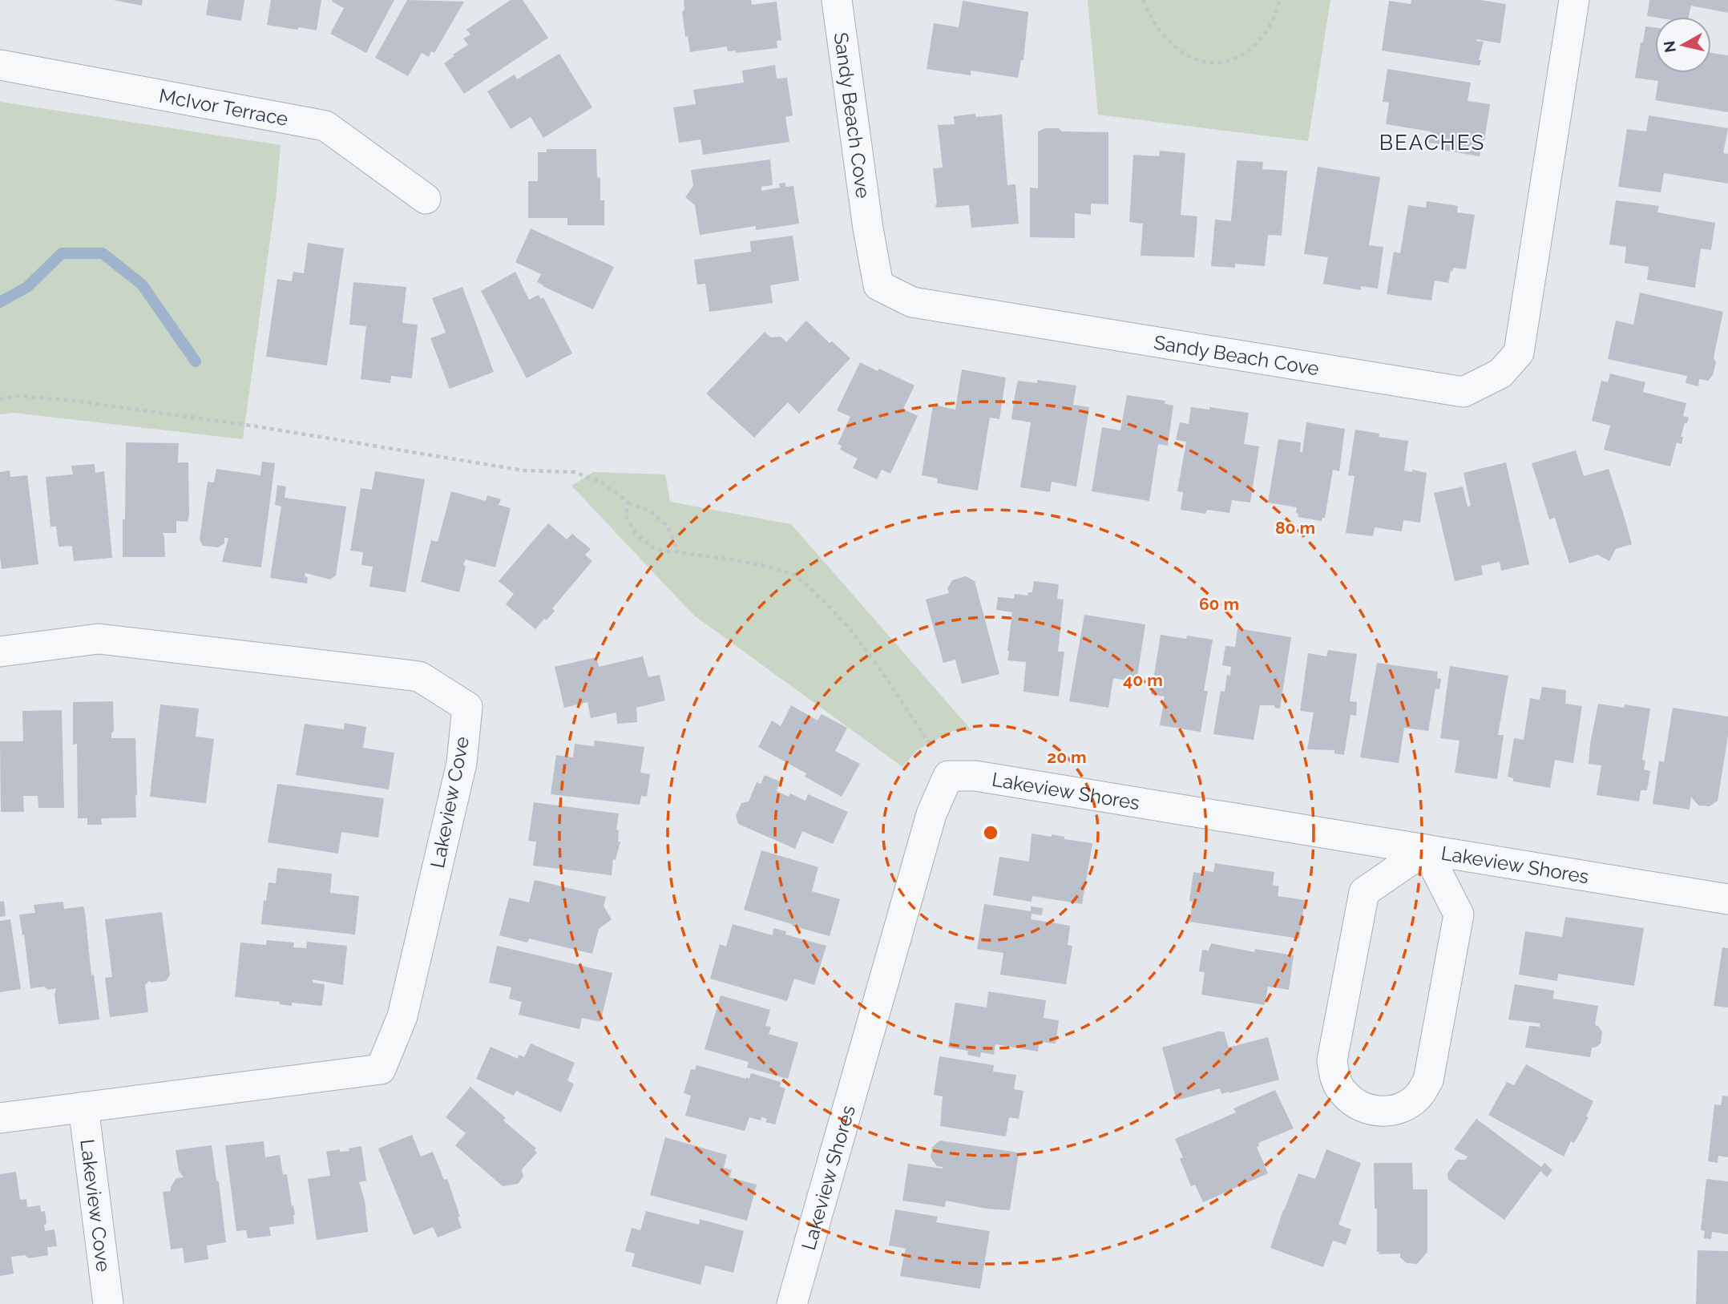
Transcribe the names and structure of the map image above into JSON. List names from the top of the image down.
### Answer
{
  "streets": {
    "street": [
      "McIvor Terrace",
      "Sandy Beach Cove",
      "Lakeview Shores",
      "Lakeview Cove"
    ]
  },
  "districts": ["BEACHES"],
  "north": "left",
  "rings": [
    "80 m",
    "60 m",
    "40 m",
    "20 m"
  ]
}
